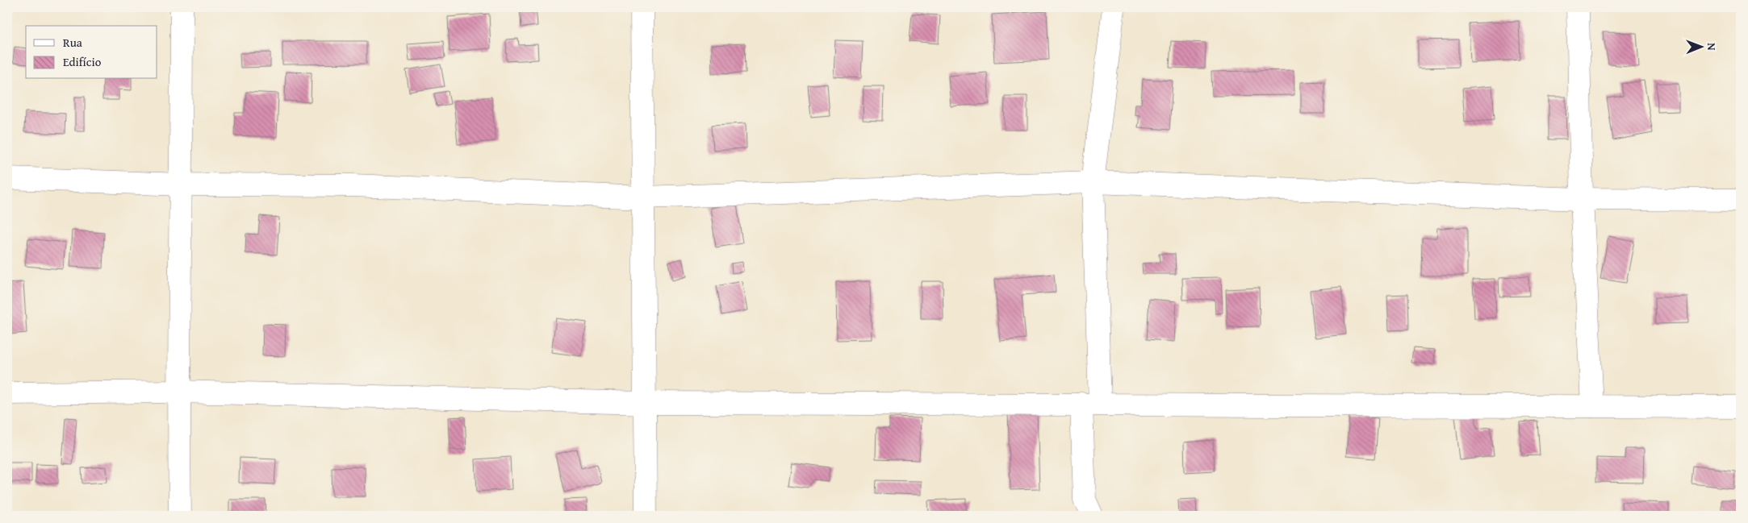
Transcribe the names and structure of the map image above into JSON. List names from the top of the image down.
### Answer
{
  "legend": ["Rua", "Edifício"],
  "north": "right"
}
